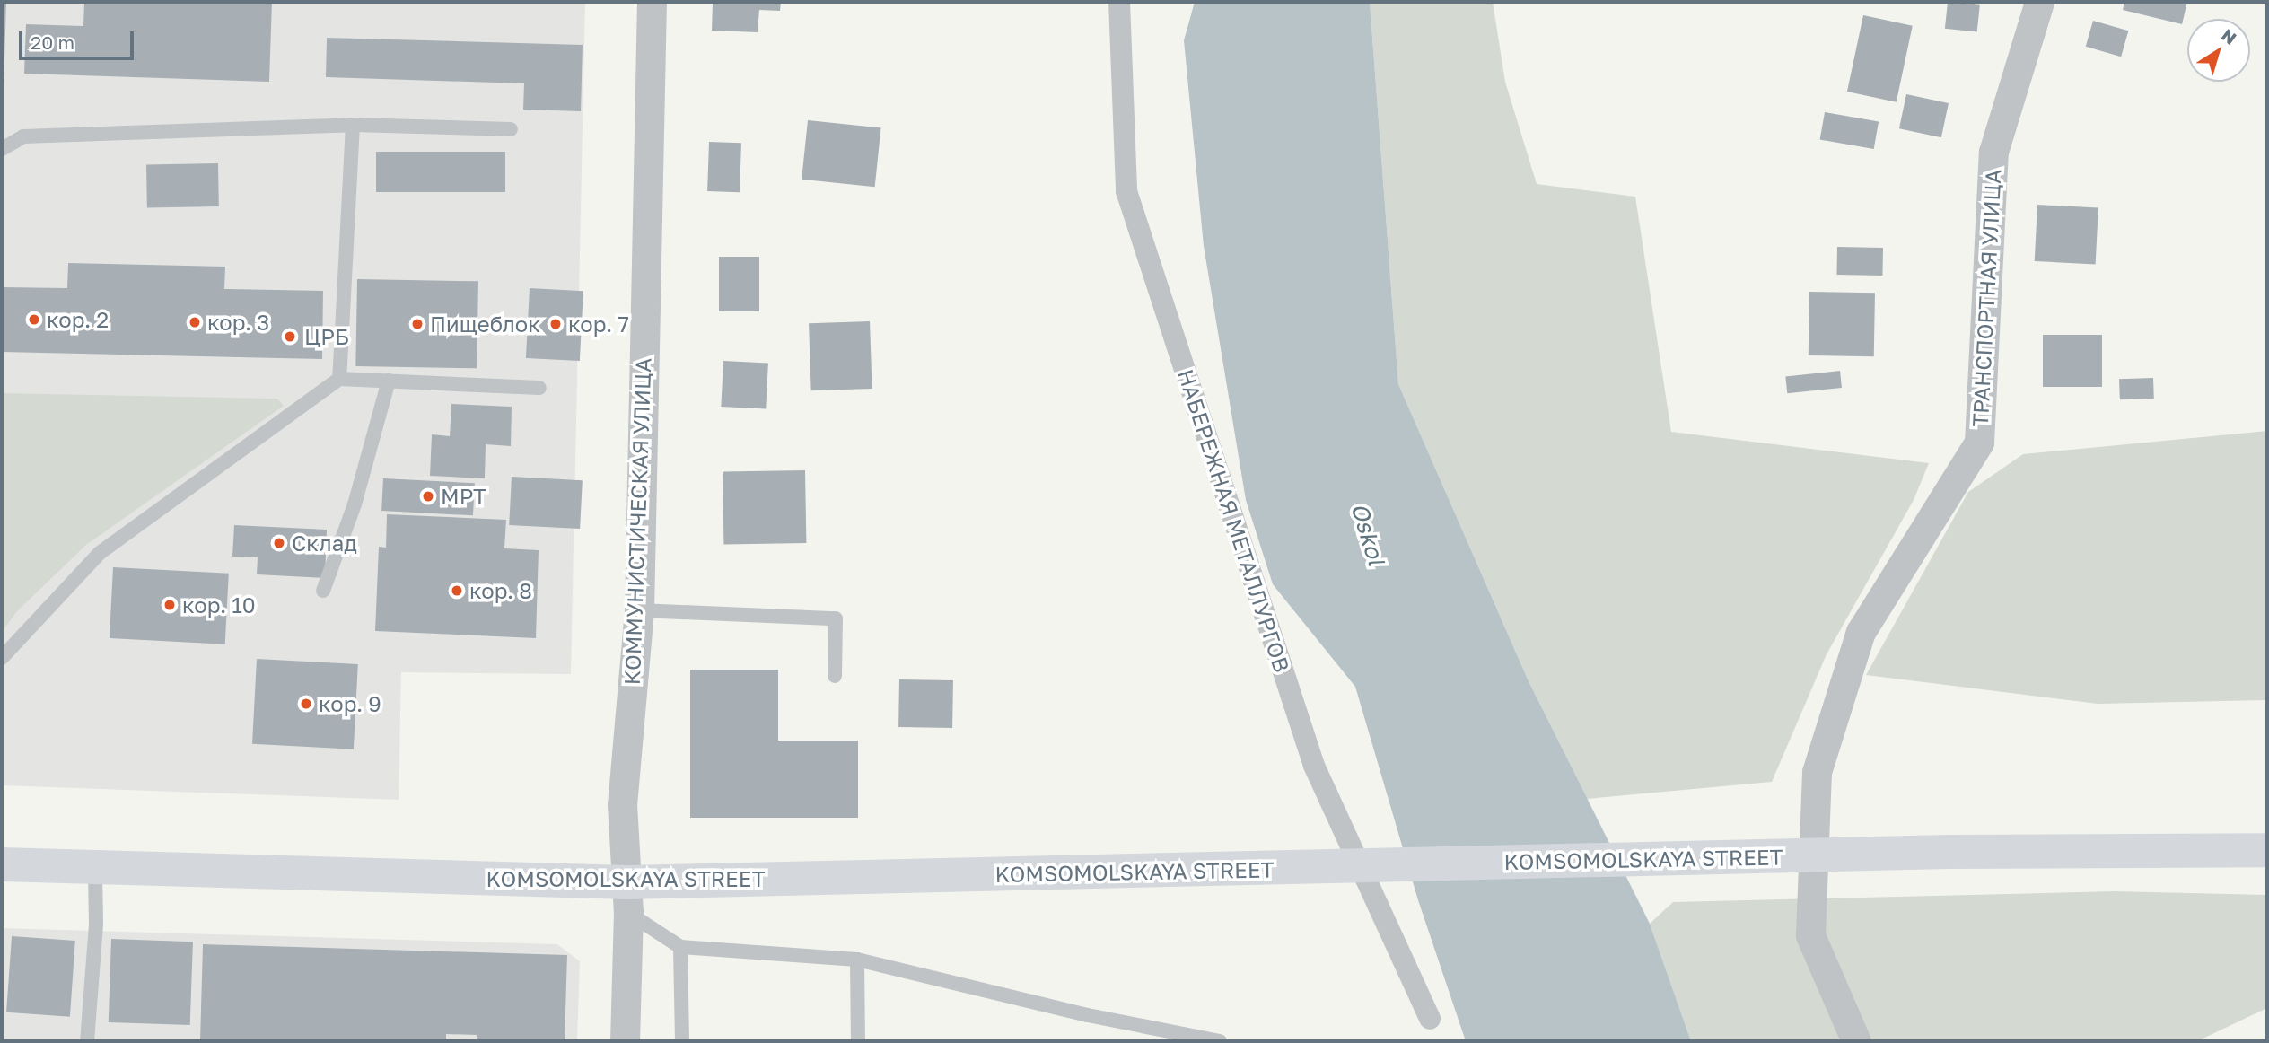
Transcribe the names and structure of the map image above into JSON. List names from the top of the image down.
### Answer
{
  "streets": {
    "main road": ["KOMSOMOLSKAYA STREET"],
    "street": ["ТРАНСПОРТНАЯ УЛИЦА", "НАБЕРЕЖНАЯ МЕТАЛЛУРГОВ", "КОММУНИСТИЧЕСКАЯ УЛИЦА"]
  },
  "crossings": [
    ["КОММУНИСТИЧЕСКАЯ УЛИЦА", "KOMSOMOLSKAYA STREET"]
  ],
  "water": ["Oskol"],
  "places": [
    "кор. 2",
    "кор. 3",
    "Пищеблок",
    "кор. 7",
    "ЦРБ",
    "МРТ",
    "Склад",
    "кор. 8",
    "кор. 10",
    "кор. 9"
  ],
  "scale_bar": "20 m",
  "north": "top right"
}
